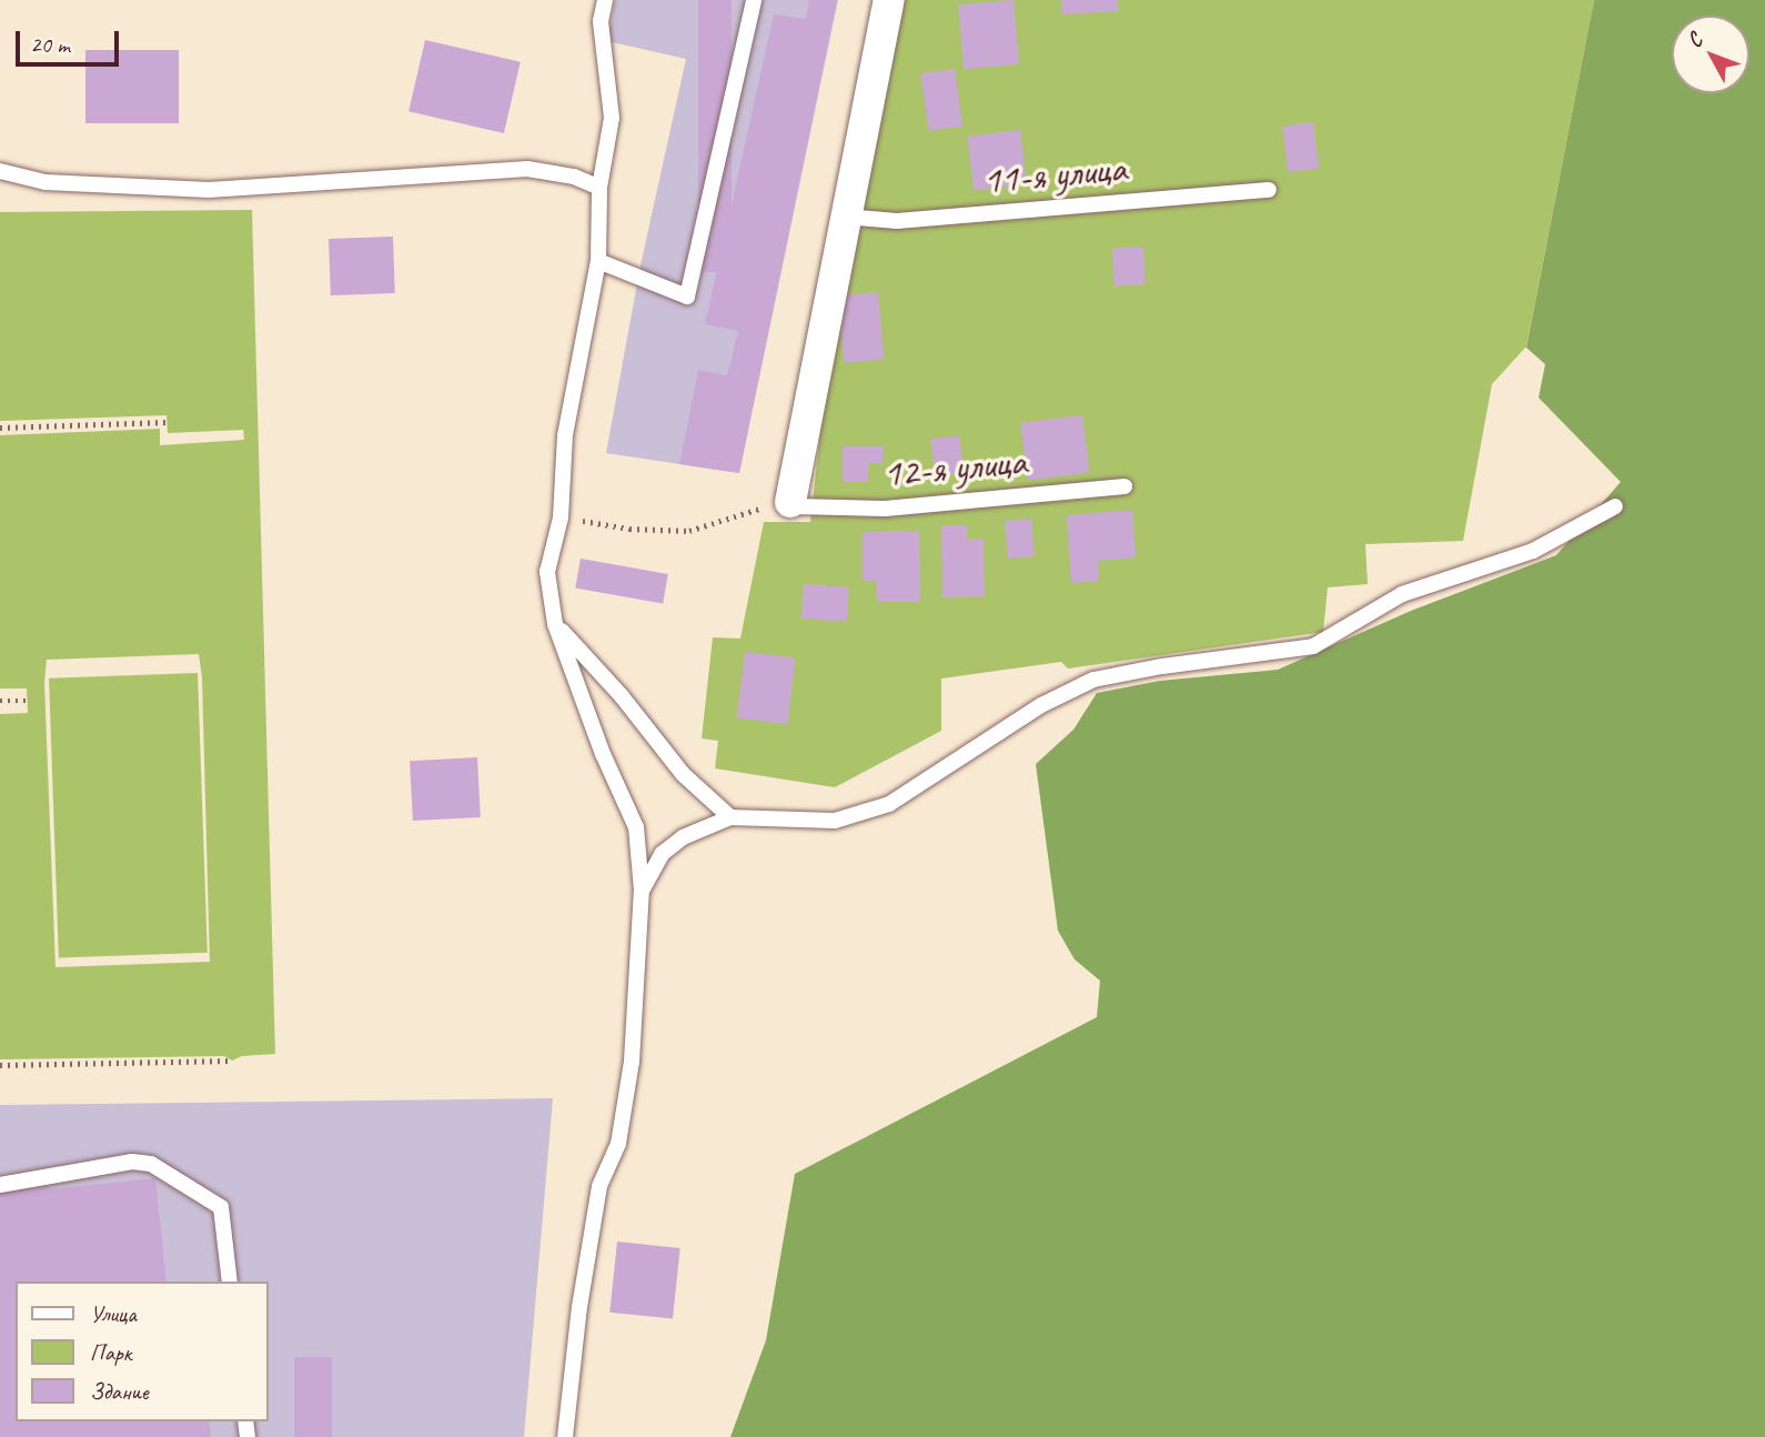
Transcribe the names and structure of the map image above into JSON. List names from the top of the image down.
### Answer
{
  "streets": {
    "lane": ["11-я улица", "12-я улица"]
  },
  "legend": ["Улица", "Парк", "Здание"],
  "scale_bar": "20 m",
  "north": "top left"
}
